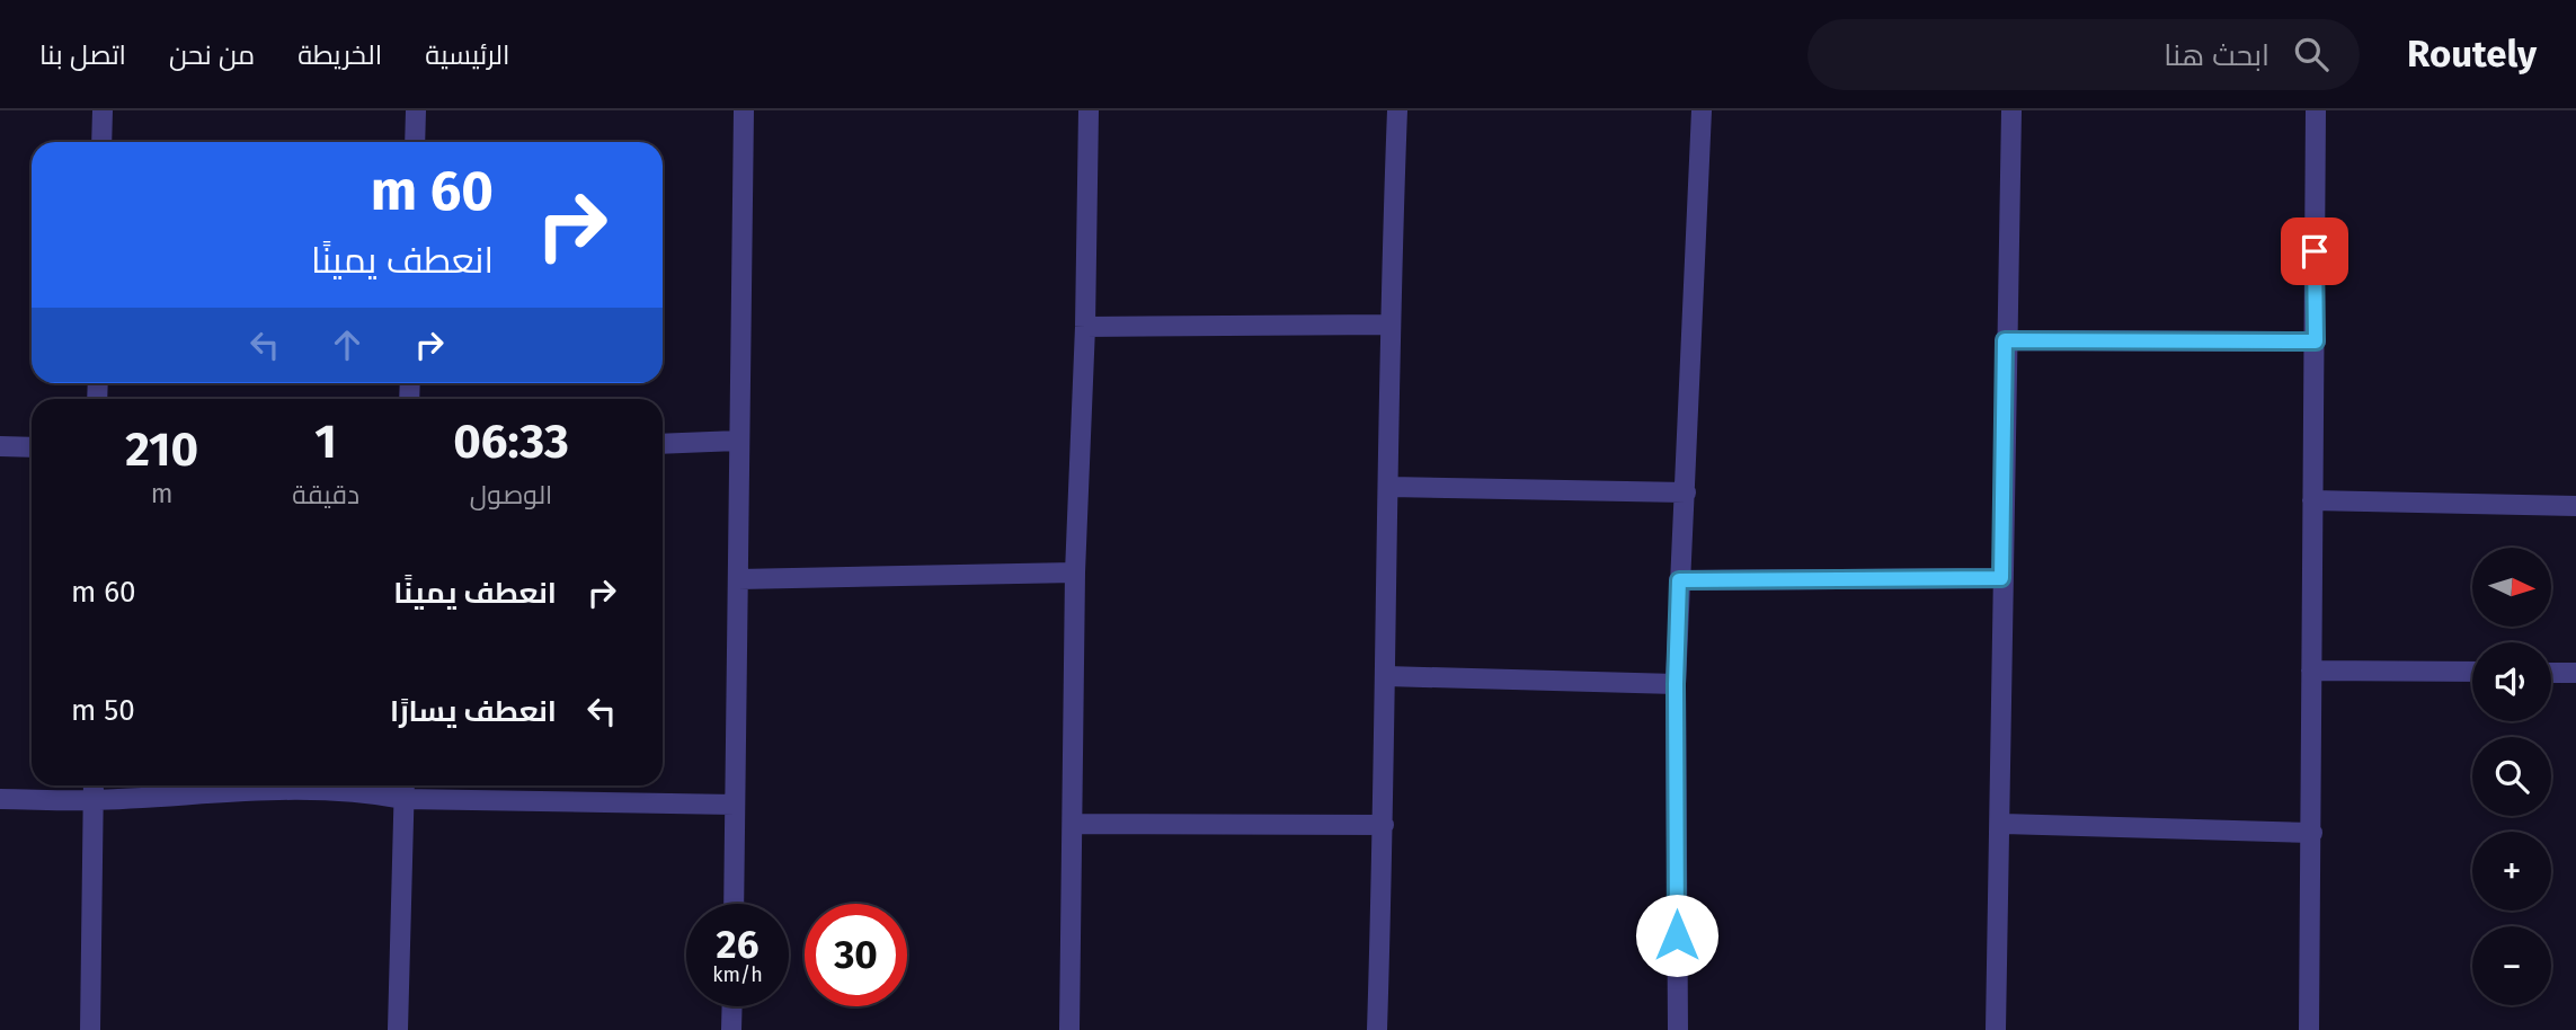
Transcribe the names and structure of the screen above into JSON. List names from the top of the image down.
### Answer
{
  "north": "right",
  "page": {
    "header": "Routely",
    "search": "ابحث هنا",
    "nav": [
      "الرئيسية",
      "الخريطة",
      "من نحن",
      "اتصل بنا"
    ],
    "turn": ["60 m", "انعطف يمينًا"],
    "eta": [
      "06:33",
      "الوصول",
      "1",
      "دقيقة",
      "210",
      "m"
    ],
    "list": [
      {
        "name": "انعطف يمينًا",
        "value": "60 m"
      },
      {
        "name": "انعطف يسارًا",
        "value": "50 m"
      }
    ],
    "map_buttons": ["+", "−"],
    "speed": "26 km/h",
    "limit": "30"
  }
}
